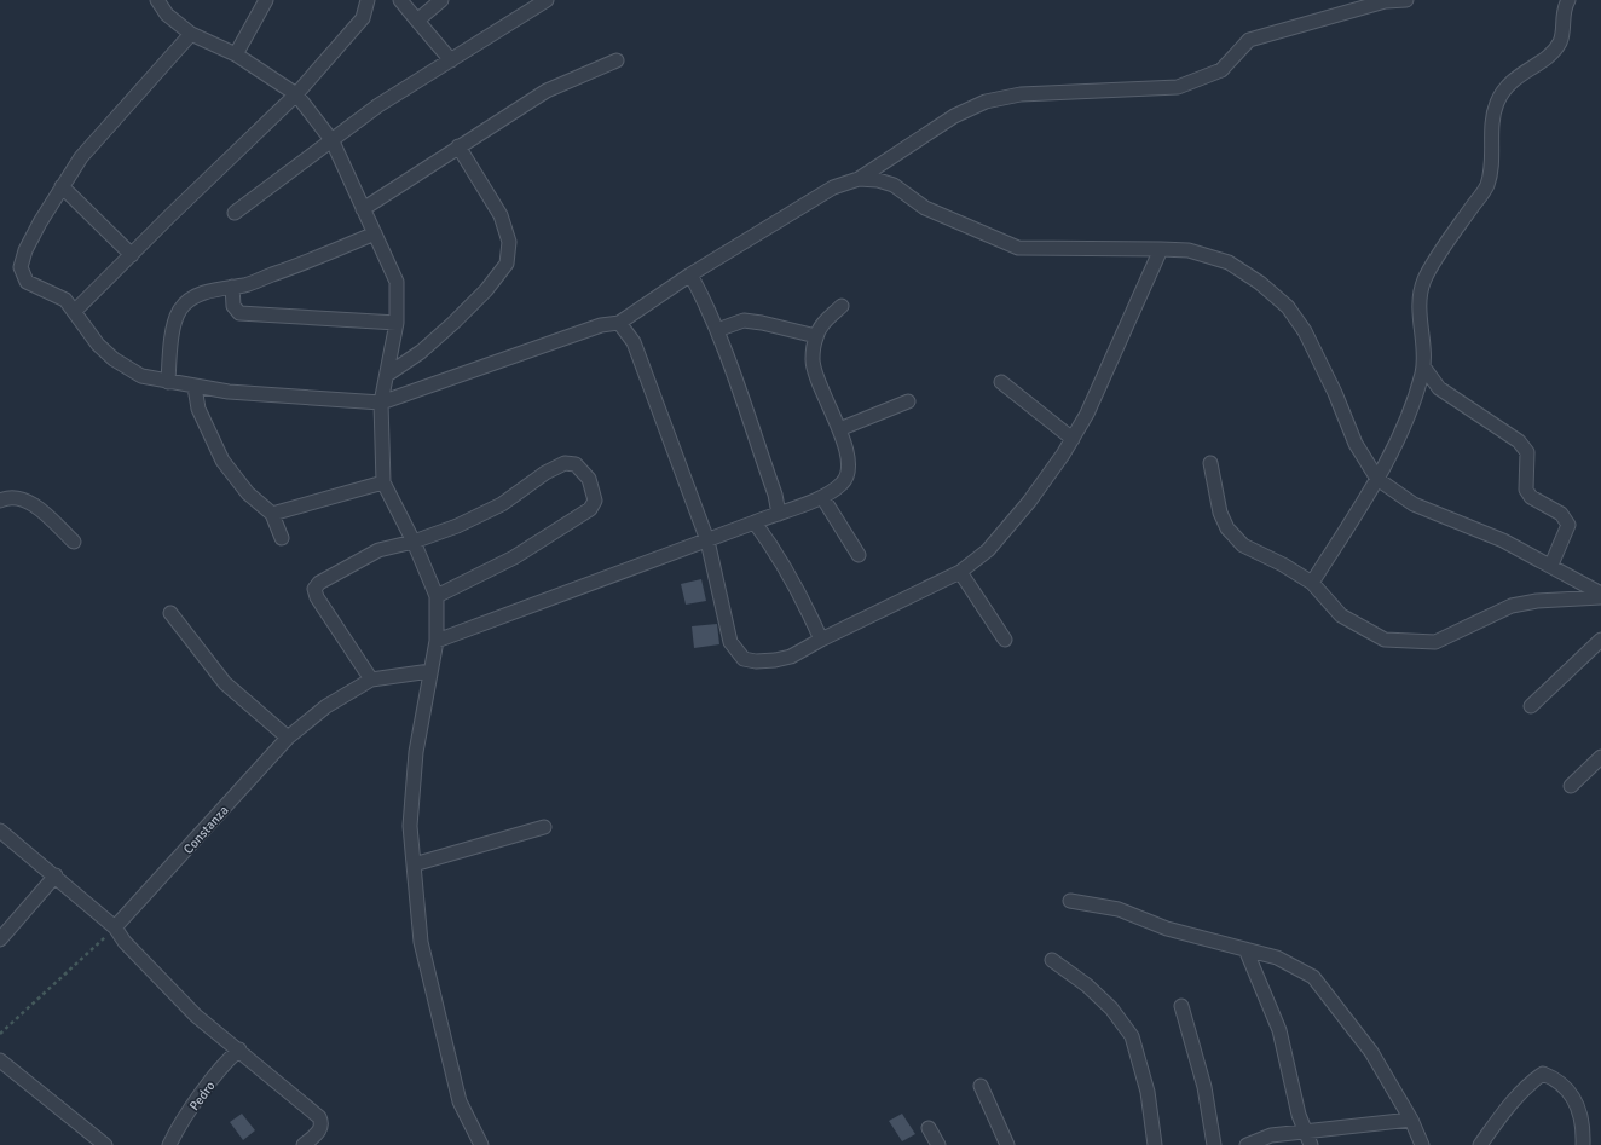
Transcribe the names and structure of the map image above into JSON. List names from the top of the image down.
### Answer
{
  "streets": {
    "street": ["Constanza", "Pedro"]
  }
}
